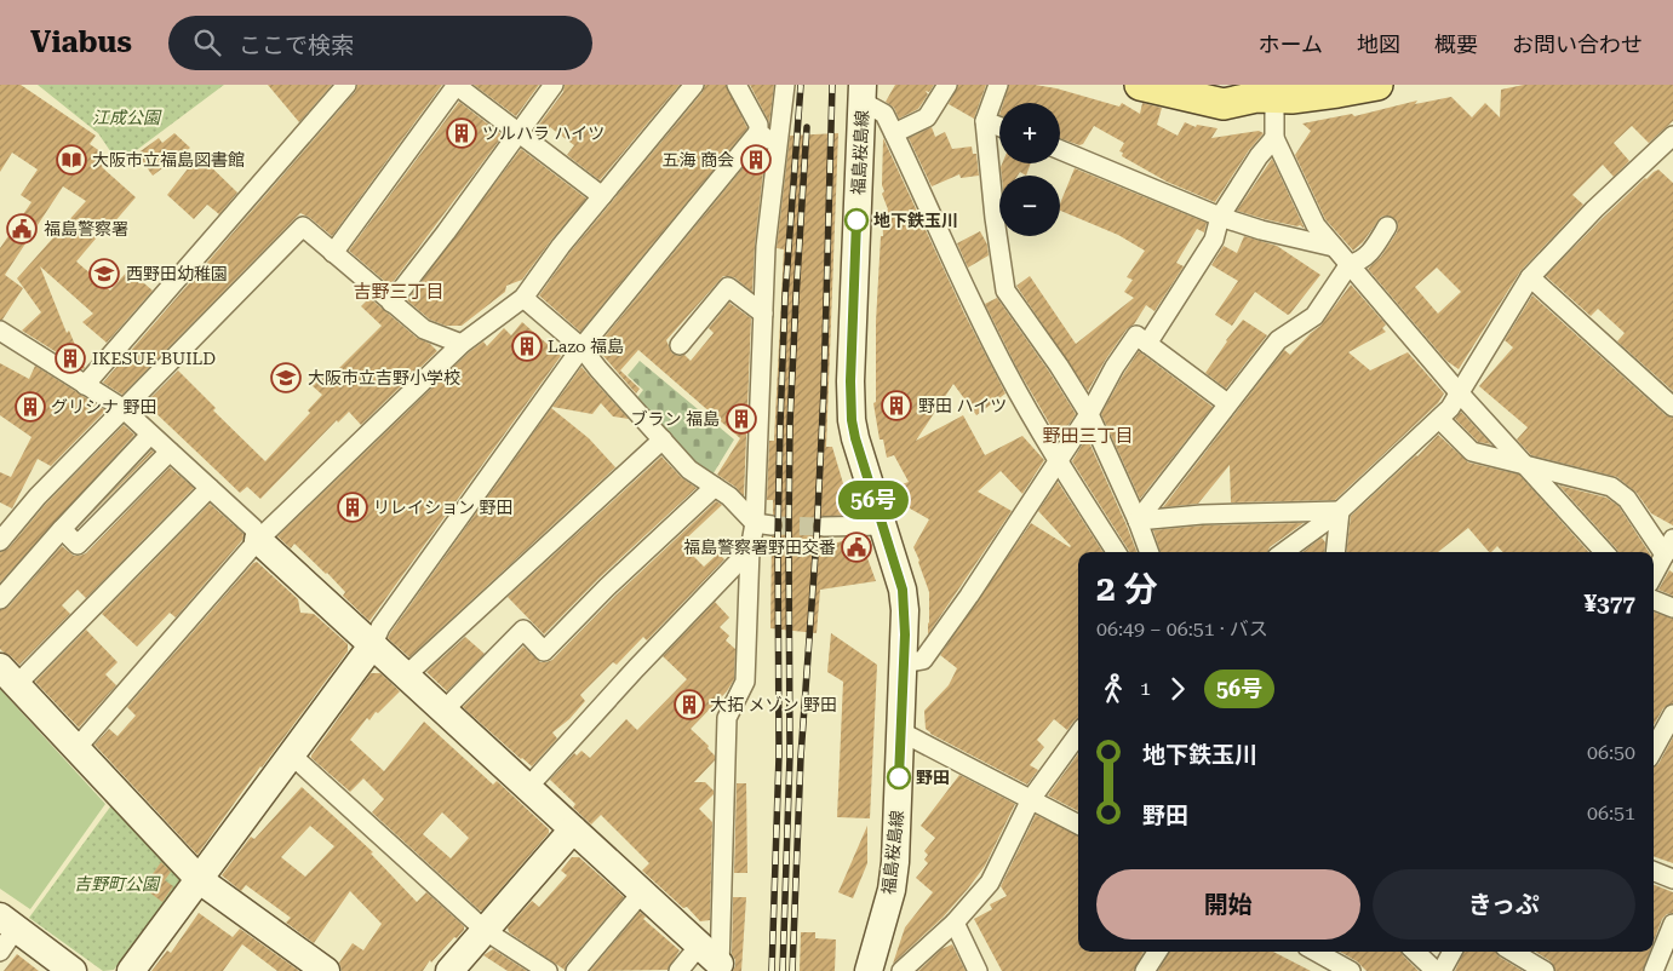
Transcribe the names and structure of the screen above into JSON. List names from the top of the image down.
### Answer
{
  "streets": {
    "street": ["福島桜島線"]
  },
  "districts": ["吉野三丁目", "野田三丁目"],
  "parks": ["江成公園", "吉野町公園"],
  "places": {
    "building": [
      "ツルハラ ハイツ",
      "五海 商会",
      "Lazo 福島",
      "IKESUE BUILD",
      "野田 ハイツ",
      "グリシナ 野田",
      "ブラン 福島",
      "リレイション 野田",
      "大拓 メゾン 野田"
    ],
    "library": ["大阪市立福島図書館"],
    "other": ["地下鉄玉川", "野田"],
    "public building": ["福島警察署", "福島警察署野田交番"],
    "school or university": ["西野田幼稚園", "大阪市立吉野小学校"]
  },
  "lines": ["bus line 56号"],
  "page": {
    "header": "Viabus",
    "search": "ここで検索",
    "nav": [
      "ホーム",
      "地図",
      "概要",
      "お問い合わせ"
    ],
    "on_map": "56号",
    "map_buttons": ["+", "−"],
    "heading": ["2 分", "06:49 – 06:51 · バス", "¥377"],
    "legs": ["1", "56号"],
    "list": [
      {
        "name": "地下鉄玉川",
        "value": "06:50"
      },
      {
        "name": "野田",
        "value": "06:51"
      }
    ],
    "buttons": ["開始", "きっぷ"]
  }
}
